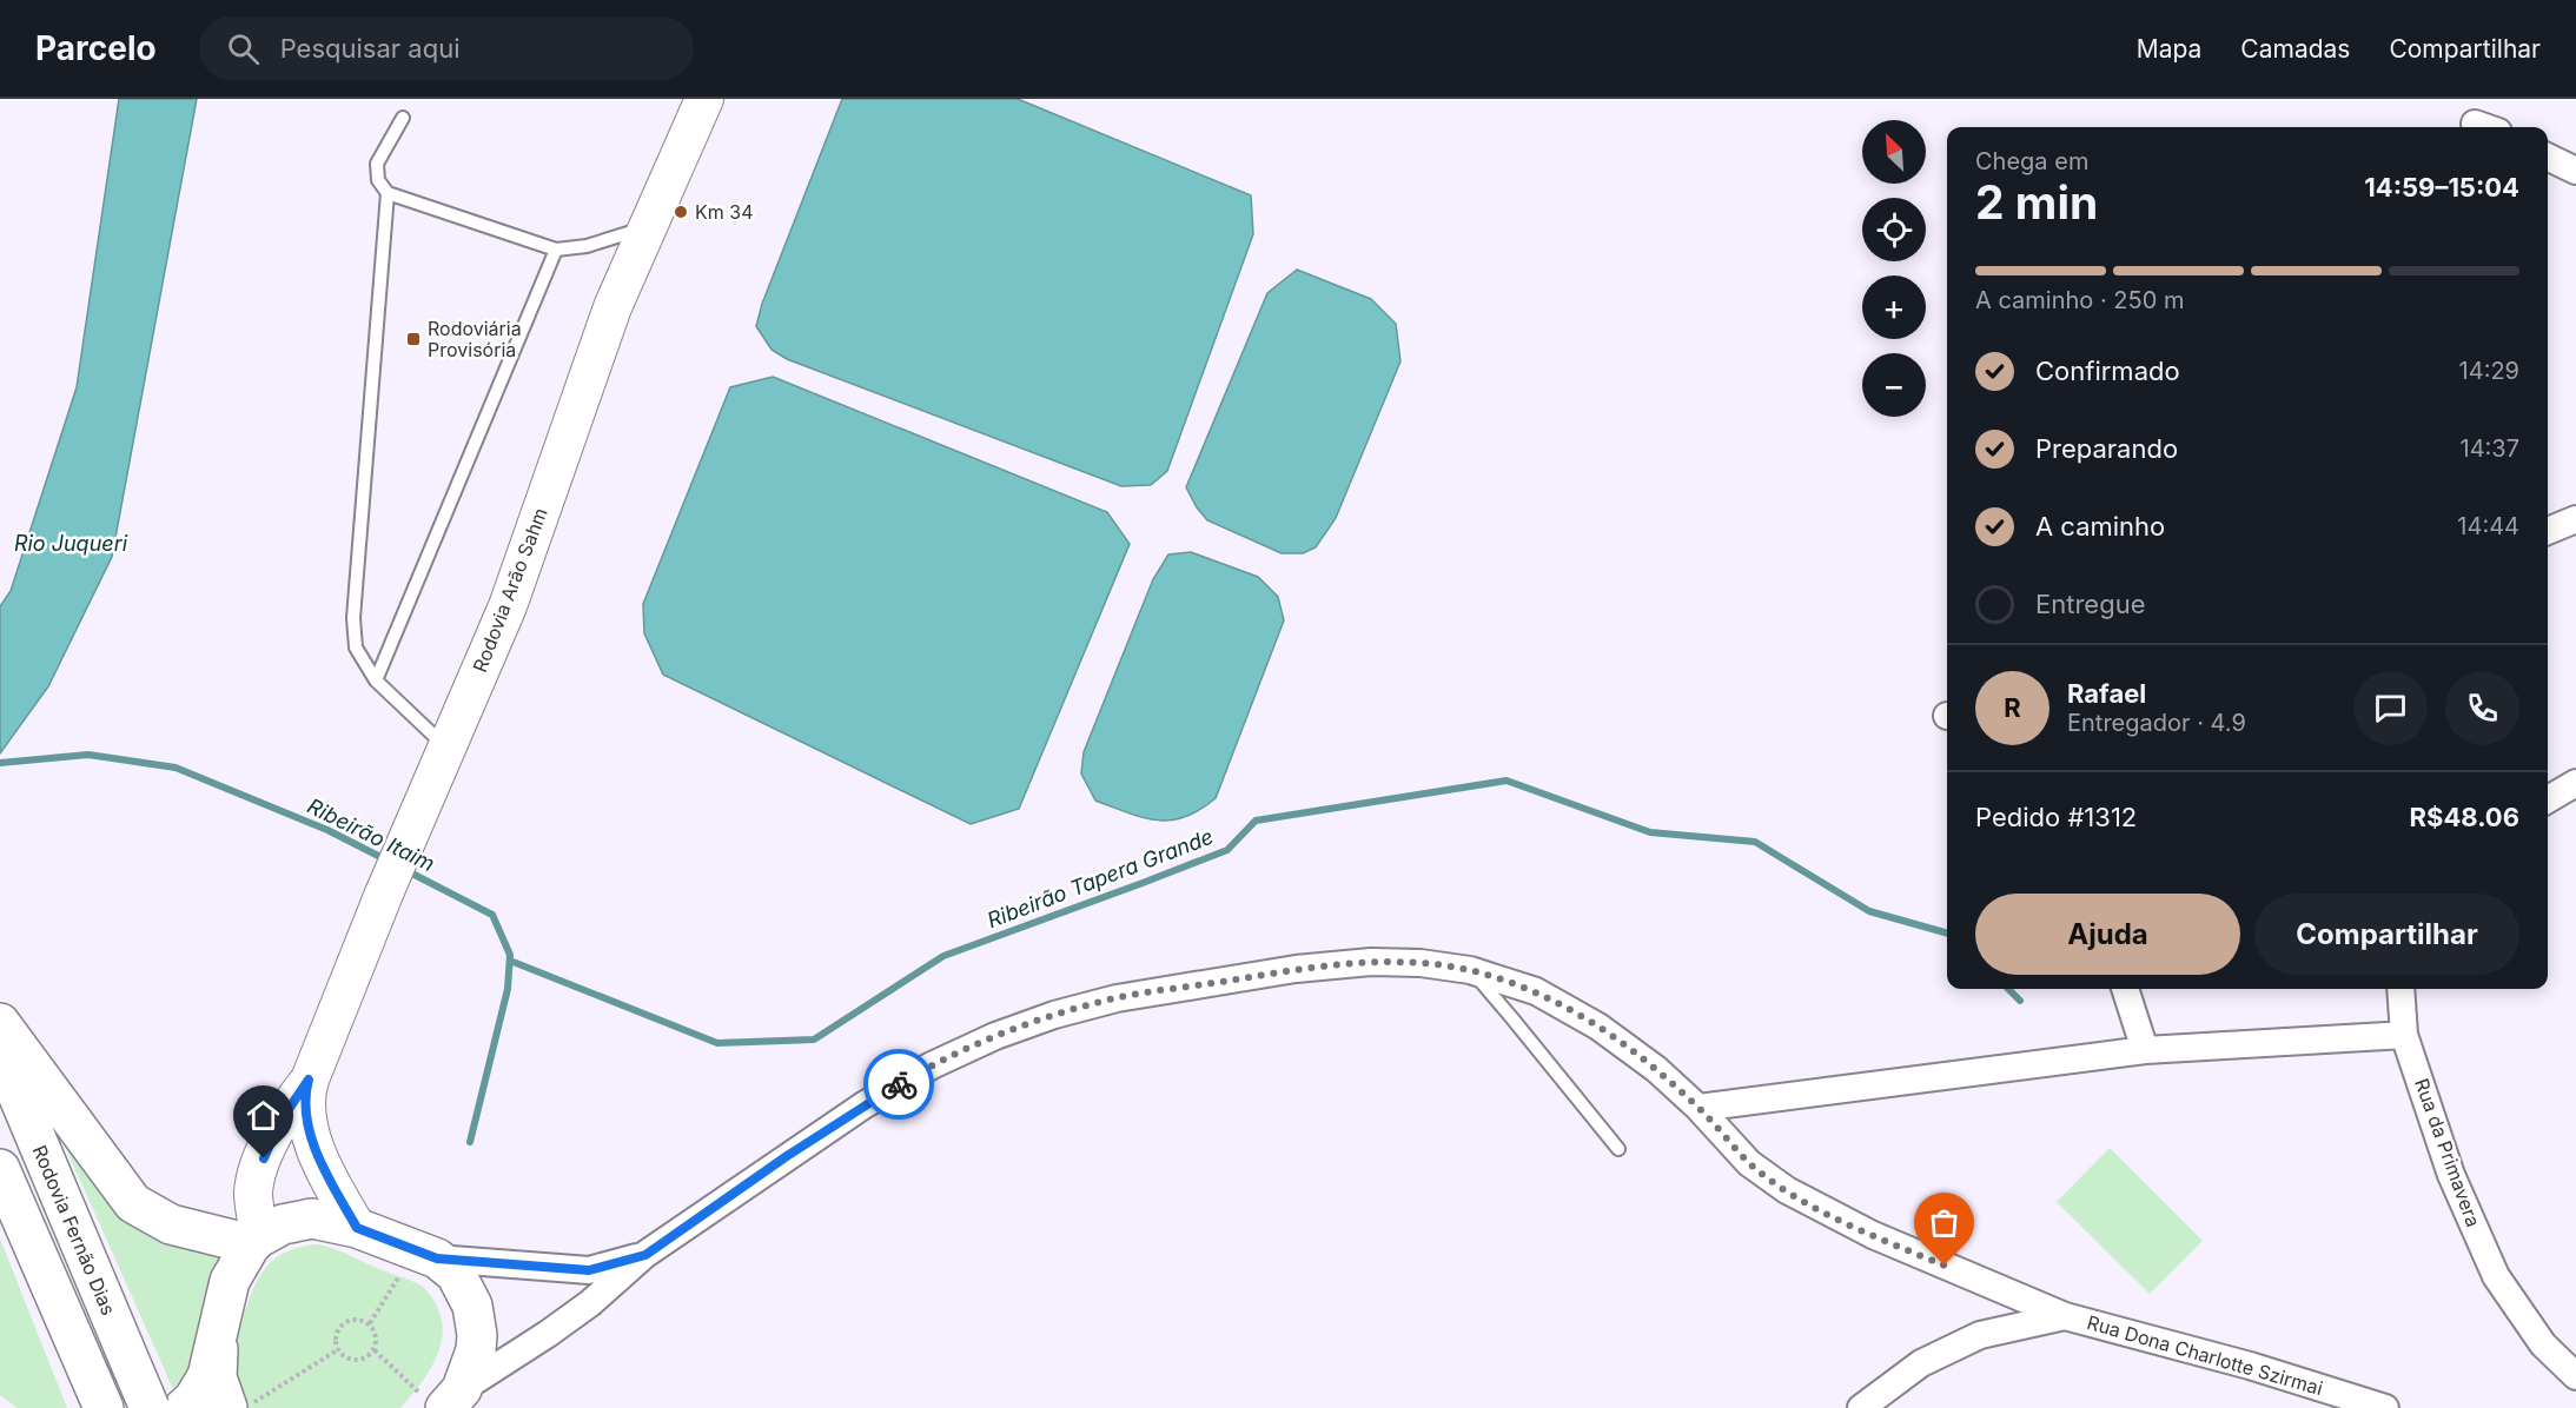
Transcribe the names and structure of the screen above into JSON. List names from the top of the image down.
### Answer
{
  "streets": {
    "main road": ["Rodovia Fernão Dias"],
    "street": ["Rodovia Arão Sahm", "Rua da Primavera", "Rua Dona Charlotte Szirmai"]
  },
  "water": ["Rio Juqueri", "Ribeirão Itaim", "Ribeirão Tapera Grande"],
  "places": {
    "other": ["Km 34"],
    "transit": ["Rodoviária Provisória"]
  },
  "north": "top left",
  "page": {
    "header": "Parcelo",
    "search": "Pesquisar aqui",
    "nav": ["Mapa", "Camadas", "Compartilhar"],
    "map_buttons": ["+", "−"],
    "heading": ["2 min", "Chega em", "14:59–15:04"],
    "panel": [
      "Rafael",
      "Entregador · 4.9",
      "Pedido #1312",
      "R$48.06"
    ],
    "bar": "A caminho · 250 m",
    "list": [
      ["Confirmado", "14:29"],
      ["Preparando", "14:37"],
      ["A caminho", "14:44"],
      "Entregue"
    ],
    "round": "R",
    "buttons": ["Ajuda", "Compartilhar"]
  }
}
